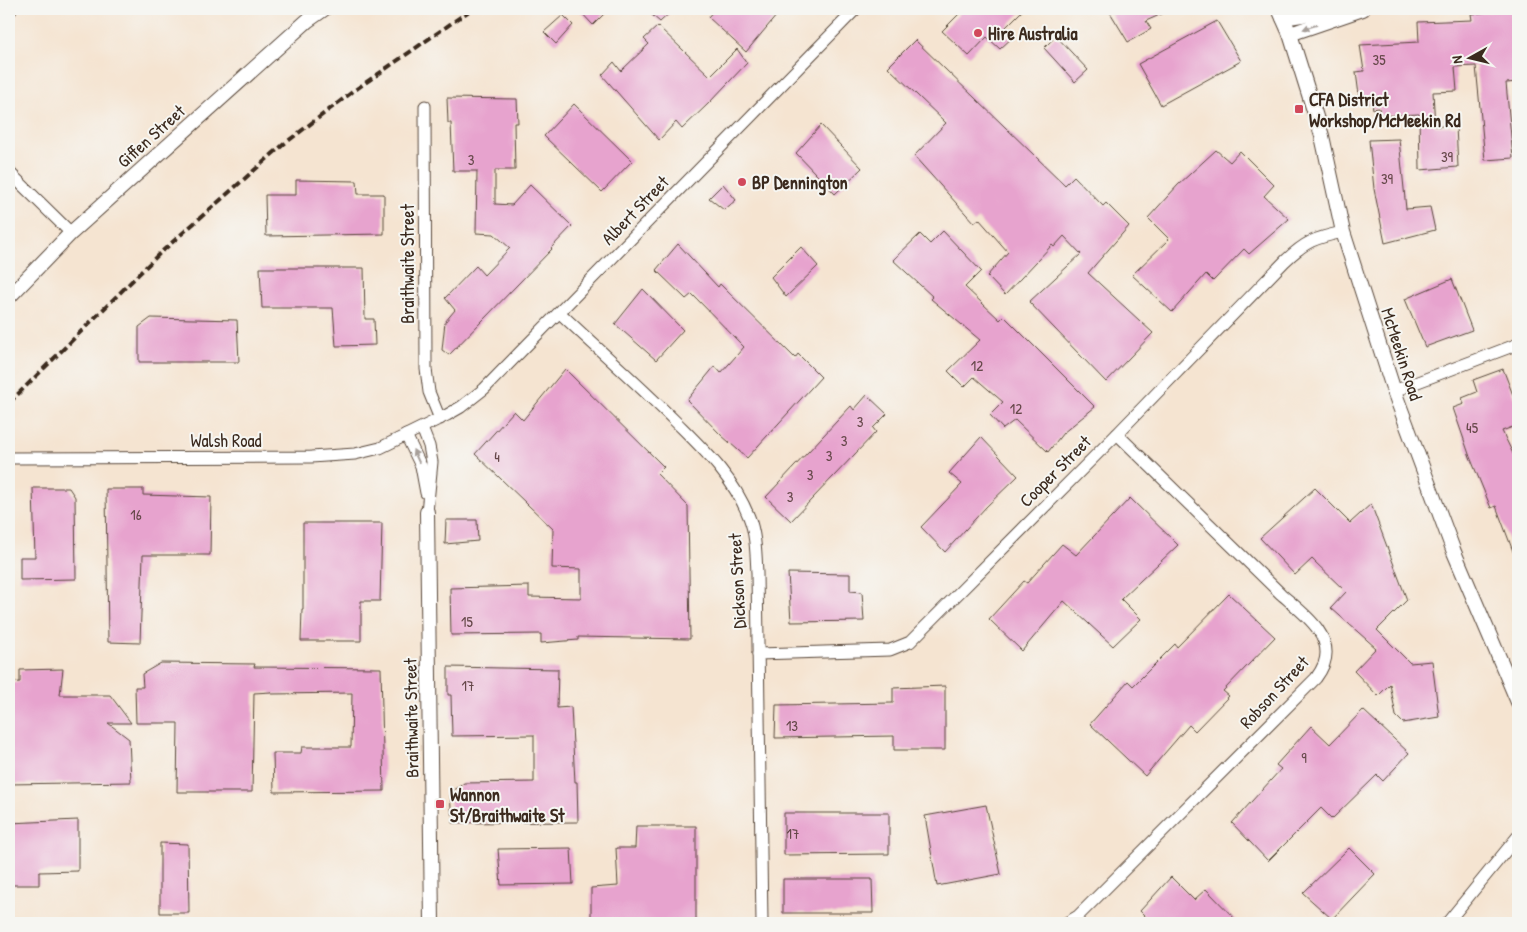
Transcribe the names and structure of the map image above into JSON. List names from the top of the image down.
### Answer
{
  "streets": {
    "street": [
      "Giffen Street",
      "Albert Street",
      "Braithwaite Street",
      "McMeekin Road",
      "Walsh Road",
      "Cooper Street",
      "Dickson Street",
      "Robson Street"
    ]
  },
  "crossings": [
    ["Albert Street", "Braithwaite Street"],
    ["Albert Street", "Walsh Road"],
    ["Albert Street", "Dickson Street"],
    ["Braithwaite Street", "Walsh Road"],
    ["McMeekin Road", "Cooper Street"],
    ["Cooper Street", "Dickson Street"],
    ["Cooper Street", "Robson Street"]
  ],
  "places": {
    "other": ["Hire Australia", "BP Dennington"],
    "transit": ["CFA District Workshop/McMeekin Rd", "Wannon St/Braithwaite St"]
  },
  "house_numbers": [
    "35",
    "39",
    "3",
    "39",
    "12",
    "12",
    "3",
    "45",
    "3",
    "3",
    "4",
    "3",
    "3",
    "16",
    "15",
    "17",
    "13",
    "9",
    "17"
  ],
  "north": "left"
}
